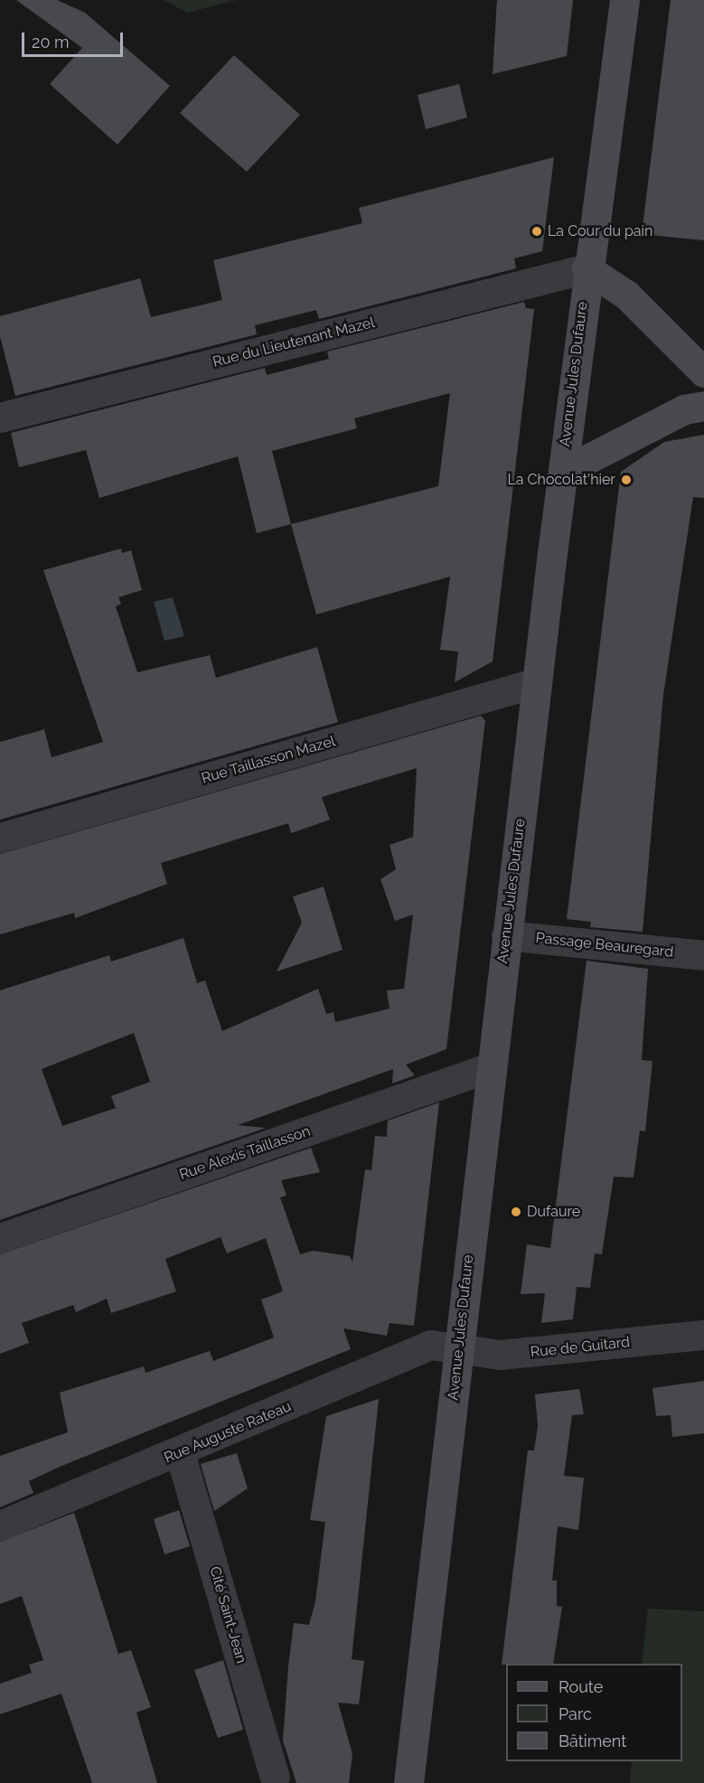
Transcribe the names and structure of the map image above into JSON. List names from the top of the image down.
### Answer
{
  "streets": {
    "main road": ["Avenue Jules Dufaure"],
    "street": [
      "Rue du Lieutenant Mazel",
      "Rue Taillasson Mazel",
      "Passage Beauregard",
      "Rue Alexis Taillasson",
      "Rue de Guitard",
      "Rue Auguste Rateau",
      "Cité Saint-Jean"
    ]
  },
  "crossings": [
    ["Rue du Lieutenant Mazel", "Avenue Jules Dufaure"],
    ["Avenue Jules Dufaure", "Rue Taillasson Mazel"],
    ["Avenue Jules Dufaure", "Passage Beauregard"],
    ["Avenue Jules Dufaure", "Rue Alexis Taillasson"],
    ["Avenue Jules Dufaure", "Rue de Guitard"],
    ["Avenue Jules Dufaure", "Rue Auguste Rateau"],
    ["Rue de Guitard", "Rue Auguste Rateau"],
    ["Rue Auguste Rateau", "Cité Saint-Jean"]
  ],
  "places": ["La Cour du pain", "La Chocolat'hier", "Dufaure"],
  "legend": ["Route", "Parc", "Bâtiment"],
  "scale_bar": "20 m"
}
